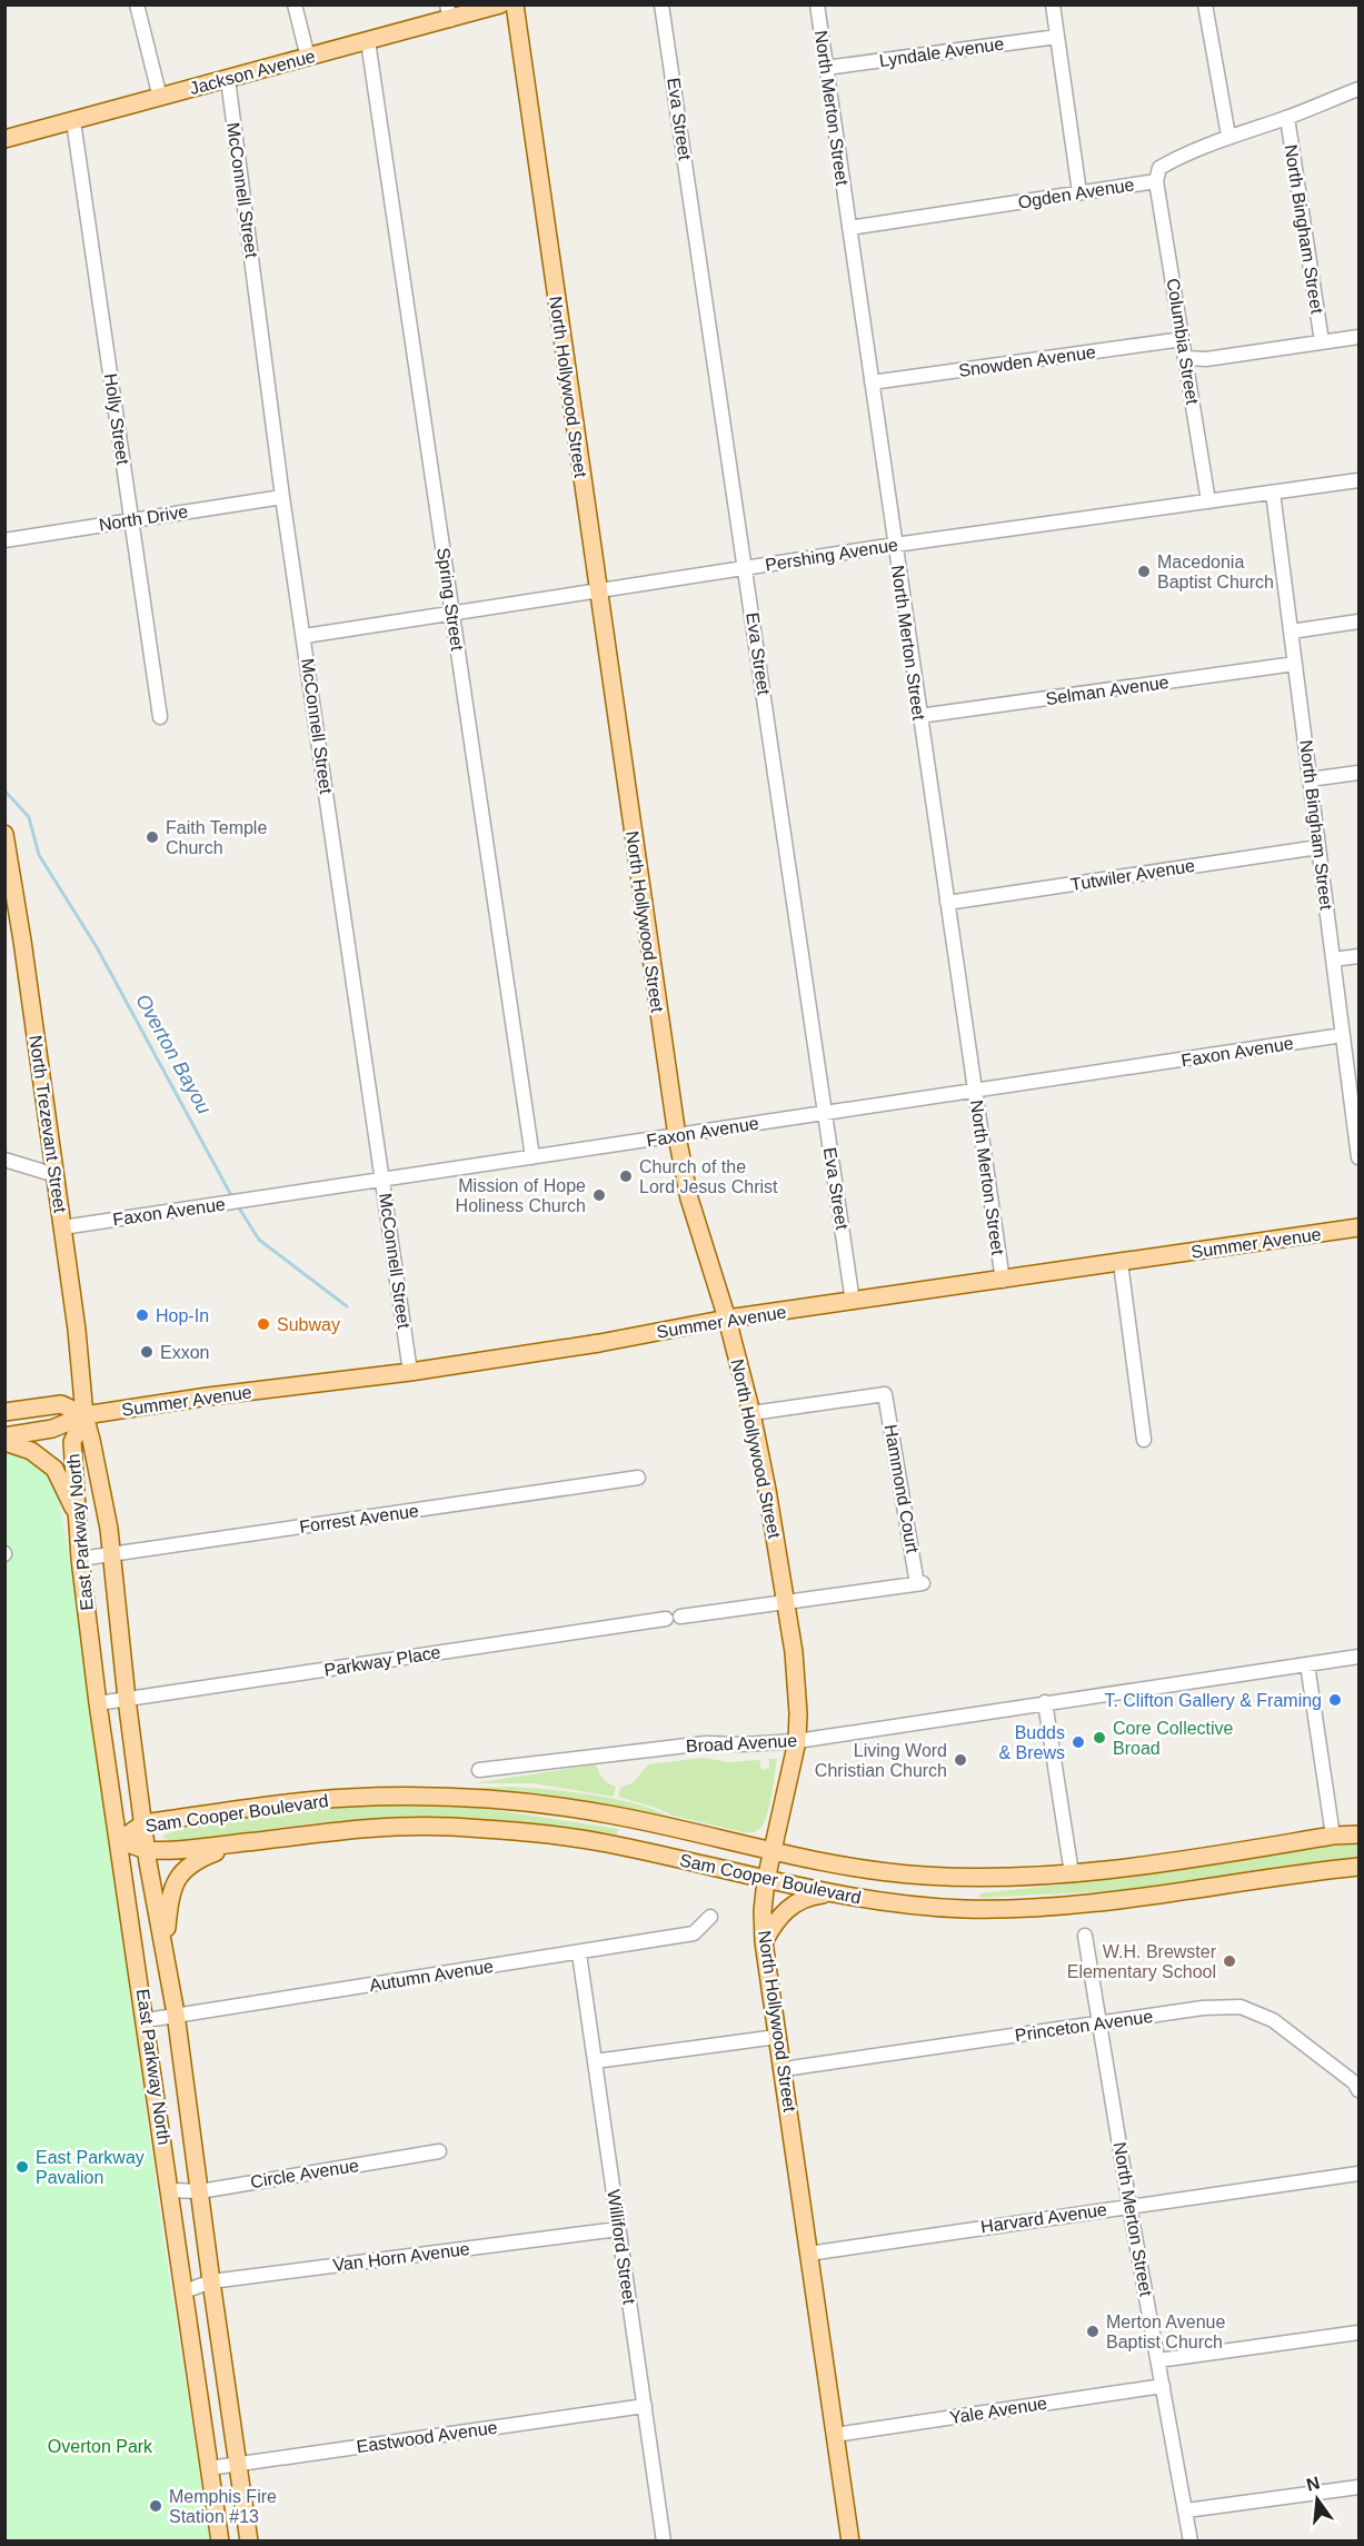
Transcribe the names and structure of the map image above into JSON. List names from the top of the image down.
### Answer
{
  "streets": {
    "main road": [
      "Jackson Avenue",
      "North Hollywood Street",
      "North Trezevant Street",
      "Summer Avenue",
      "East Parkway North",
      "Sam Cooper Boulevard"
    ],
    "street": [
      "Lyndale Avenue",
      "North Merton Street",
      "Eva Street",
      "McConnell Street",
      "Ogden Avenue",
      "North Bingham Street",
      "Columbia Street",
      "Snowden Avenue",
      "Holly Street",
      "North Drive",
      "Pershing Avenue",
      "Spring Street",
      "Selman Avenue",
      "Tutwiler Avenue",
      "Faxon Avenue",
      "Hammond Court",
      "Forrest Avenue",
      "Parkway Place",
      "Broad Avenue",
      "Autumn Avenue",
      "Princeton Avenue",
      "Circle Avenue",
      "Harvard Avenue",
      "Williford Street",
      "Van Horn Avenue",
      "Yale Avenue",
      "Eastwood Avenue"
    ]
  },
  "crossings": [
    ["Lyndale Avenue", "North Merton Street"],
    ["Jackson Avenue", "McConnell Street"],
    ["Jackson Avenue", "Holly Street"],
    ["Jackson Avenue", "Spring Street"],
    ["North Merton Street", "Ogden Avenue"],
    ["North Merton Street", "Snowden Avenue"],
    ["North Merton Street", "Pershing Avenue"],
    ["North Merton Street", "Selman Avenue"],
    ["North Merton Street", "Tutwiler Avenue"],
    ["North Merton Street", "Faxon Avenue"],
    ["North Merton Street", "Summer Avenue"],
    ["North Merton Street", "Princeton Avenue"],
    ["North Merton Street", "Harvard Avenue"],
    ["North Merton Street", "Yale Avenue"],
    ["Eva Street", "Pershing Avenue"],
    ["Eva Street", "Faxon Avenue"],
    ["Eva Street", "Summer Avenue"],
    ["McConnell Street", "North Drive"],
    ["McConnell Street", "Pershing Avenue"],
    ["McConnell Street", "Faxon Avenue"],
    ["McConnell Street", "Summer Avenue"],
    ["Ogden Avenue", "North Bingham Street"],
    ["Ogden Avenue", "Columbia Street"],
    ["North Bingham Street", "Pershing Avenue"],
    ["North Bingham Street", "Selman Avenue"],
    ["North Bingham Street", "Tutwiler Avenue"],
    ["North Bingham Street", "Faxon Avenue"],
    ["Columbia Street", "Snowden Avenue"],
    ["Columbia Street", "Pershing Avenue"],
    ["North Hollywood Street", "Pershing Avenue"],
    ["North Hollywood Street", "Faxon Avenue"],
    ["North Hollywood Street", "Summer Avenue"],
    ["North Hollywood Street", "Hammond Court"],
    ["North Hollywood Street", "Broad Avenue"],
    ["North Hollywood Street", "Sam Cooper Boulevard"],
    ["North Hollywood Street", "Princeton Avenue"],
    ["North Hollywood Street", "Harvard Avenue"],
    ["North Hollywood Street", "Yale Avenue"],
    ["Holly Street", "North Drive"],
    ["Pershing Avenue", "Spring Street"],
    ["Spring Street", "Faxon Avenue"],
    ["Faxon Avenue", "North Trezevant Street"],
    ["North Trezevant Street", "Summer Avenue"],
    ["North Trezevant Street", "East Parkway North"],
    ["Summer Avenue", "East Parkway North"],
    ["Forrest Avenue", "East Parkway North"],
    ["East Parkway North", "Parkway Place"],
    ["East Parkway North", "Sam Cooper Boulevard"],
    ["East Parkway North", "Autumn Avenue"],
    ["East Parkway North", "Circle Avenue"],
    ["East Parkway North", "Van Horn Avenue"],
    ["East Parkway North", "Eastwood Avenue"],
    ["Autumn Avenue", "Williford Street"],
    ["Williford Street", "Van Horn Avenue"],
    ["Williford Street", "Eastwood Avenue"]
  ],
  "water": ["Overton Bayou"],
  "parks": ["Overton Park"],
  "places": [
    "Macedonia Baptist Church",
    "Faith Temple Church",
    "Church of the Lord Jesus Christ",
    "Mission of Hope Holiness Church",
    "Hop-In",
    "Subway",
    "Exxon",
    "T. Clifton Gallery & Framing",
    "Core Collective Broad",
    "Budds & Brews",
    "Living Word Christian Church",
    "W.H. Brewster Elementary School",
    "East Parkway Pavalion",
    "Merton Avenue Baptist Church",
    "Memphis Fire Station #13"
  ],
  "north": "top"
}
